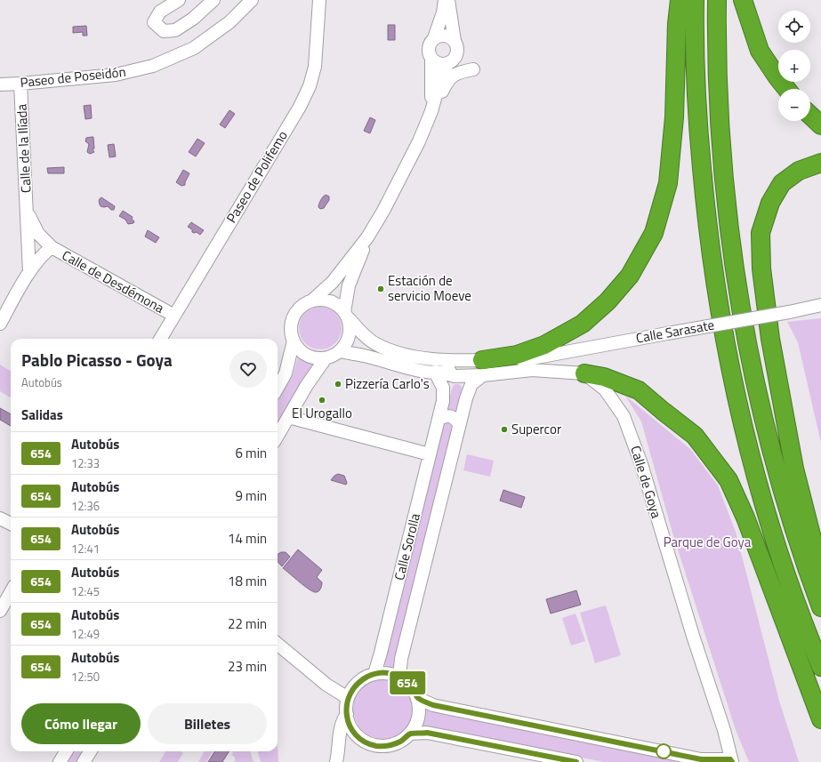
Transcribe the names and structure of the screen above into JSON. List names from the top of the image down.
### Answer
{
  "streets": {
    "street": [
      "Paseo de Poseidón",
      "Calle de la Ilíada",
      "Paseo de Polifemo",
      "Calle de Desdémona",
      "Calle Sarasate",
      "Calle de Goya",
      "Calle Sorolla"
    ]
  },
  "crossings": [
    ["Paseo de Poseidón", "Calle de la Ilíada"],
    ["Calle de la Ilíada", "Calle de Desdémona"],
    ["Paseo de Polifemo", "Calle de Desdémona"],
    ["Calle Sarasate", "Calle Sorolla"]
  ],
  "parks": ["Parque de Goya"],
  "places": [
    "Estación de servicio Moeve",
    "Pizzería Carlo's",
    "El Urogallo",
    "Supercor"
  ],
  "lines": ["bus line 654"],
  "page": {
    "on_map": "654",
    "map_buttons": ["+", "−"],
    "heading": [
      ["Pablo Picasso - Goya", "Autobús"],
      "Salidas"
    ],
    "list": [
      {
        "mark": "654",
        "name": "Autobús",
        "note": "12:33",
        "value": "6 min"
      },
      {
        "mark": "654",
        "name": "Autobús",
        "note": "12:36",
        "value": "9 min"
      },
      {
        "mark": "654",
        "name": "Autobús",
        "note": "12:41",
        "value": "14 min"
      },
      {
        "mark": "654",
        "name": "Autobús",
        "note": "12:45",
        "value": "18 min"
      },
      {
        "mark": "654",
        "name": "Autobús",
        "note": "12:49",
        "value": "22 min"
      },
      {
        "mark": "654",
        "name": "Autobús",
        "note": "12:50",
        "value": "23 min"
      }
    ],
    "buttons": ["Cómo llegar", "Billetes"]
  }
}
